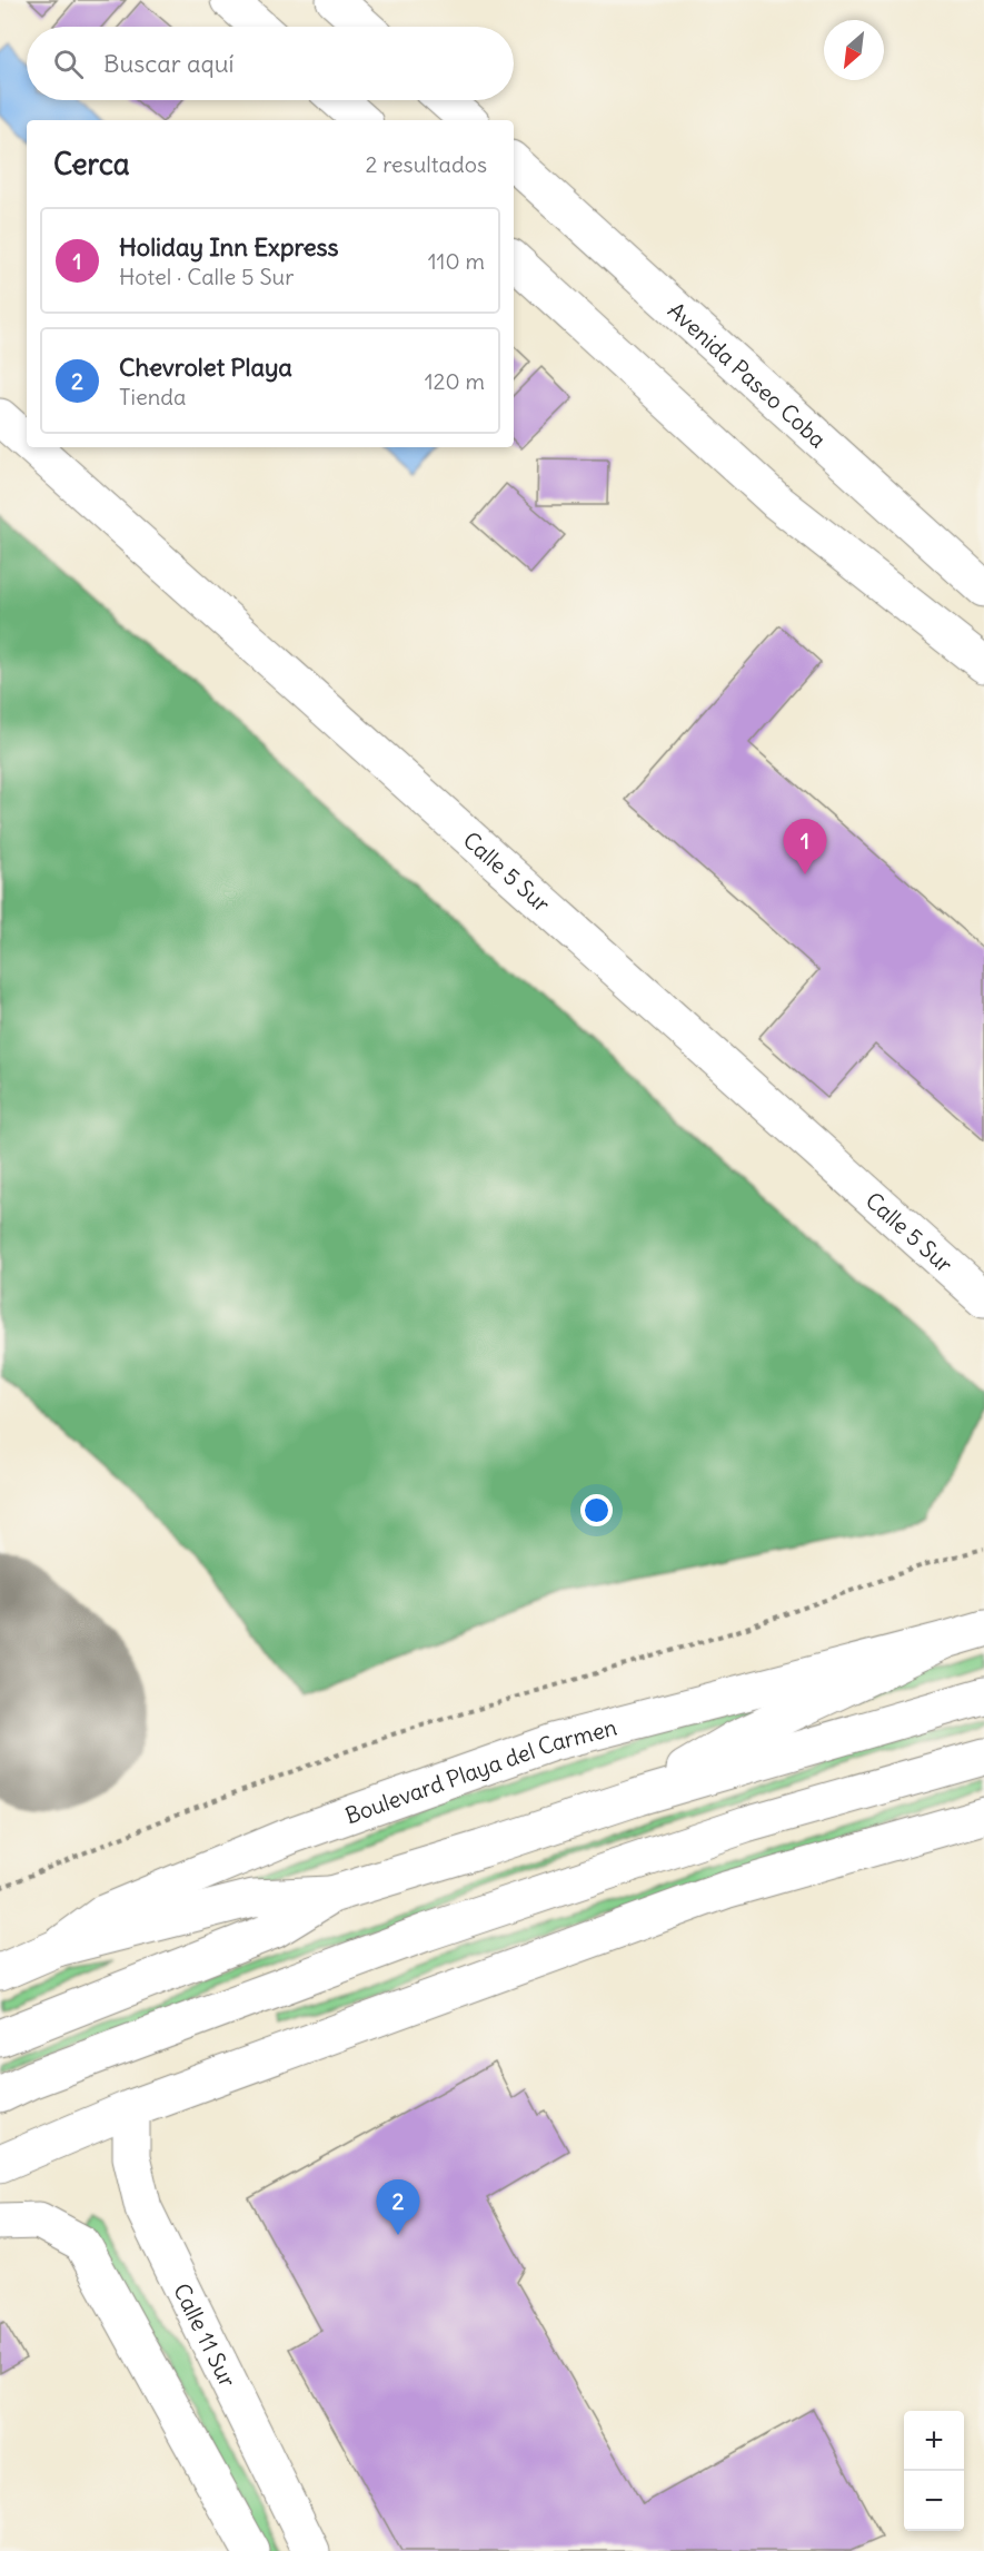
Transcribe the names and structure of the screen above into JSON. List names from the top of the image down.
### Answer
{
  "streets": {
    "main road": [
      "Avenida Paseo Coba",
      "Calle 5 Sur",
      "Boulevard Playa del Carmen",
      "Calle 11 Sur"
    ]
  },
  "north": "bottom left",
  "page": {
    "search": "Buscar aquí",
    "heading": ["Cerca", "2 resultados"],
    "list": [
      {
        "mark": "1",
        "name": "Holiday Inn Express",
        "note": "Hotel · Calle 5 Sur",
        "value": "110 m"
      },
      {
        "mark": "2",
        "name": "Chevrolet Playa",
        "note": "Tienda",
        "value": "120 m"
      }
    ],
    "pins": ["1", "2"],
    "map_buttons": ["+", "−"]
  }
}
